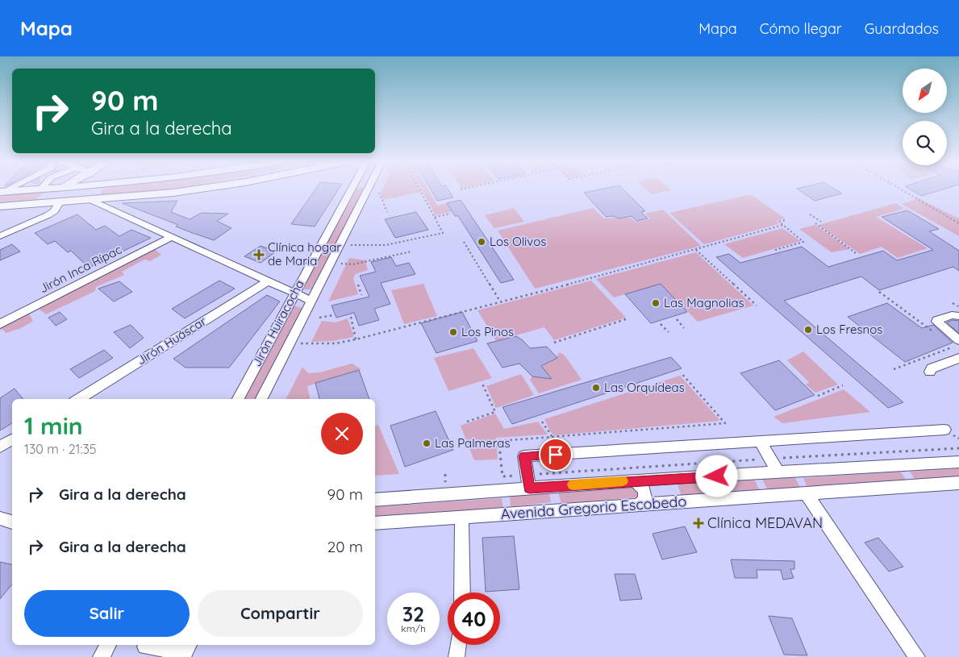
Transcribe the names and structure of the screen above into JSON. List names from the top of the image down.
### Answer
{
  "streets": {
    "street": [
      "Jirón Inca Rípac",
      "Jirón Huiracocha",
      "Jirón Huáscar",
      "Avenida Gregorio Escobedo"
    ]
  },
  "places": {
    "other": [
      "Los Olivos",
      "Las Magnolias",
      "Los Fresnos",
      "Los Pinos",
      "Las Orquídeas",
      "Las Palmeras"
    ],
    "health": ["Clínica hogar de Maria", "Clínica MEDAVAN"]
  },
  "north": "bottom left",
  "page": {
    "header": "Mapa",
    "nav": ["Mapa", "Cómo llegar", "Guardados"],
    "turn": ["90 m", "Gira a la derecha"],
    "heading": ["1 min", "130 m · 21:35"],
    "list": [
      {
        "name": "Gira a la derecha",
        "value": "90 m"
      },
      {
        "name": "Gira a la derecha",
        "value": "20 m"
      }
    ],
    "buttons": ["Salir", "Compartir"],
    "speed": "32 km/h",
    "limit": "40"
  }
}
